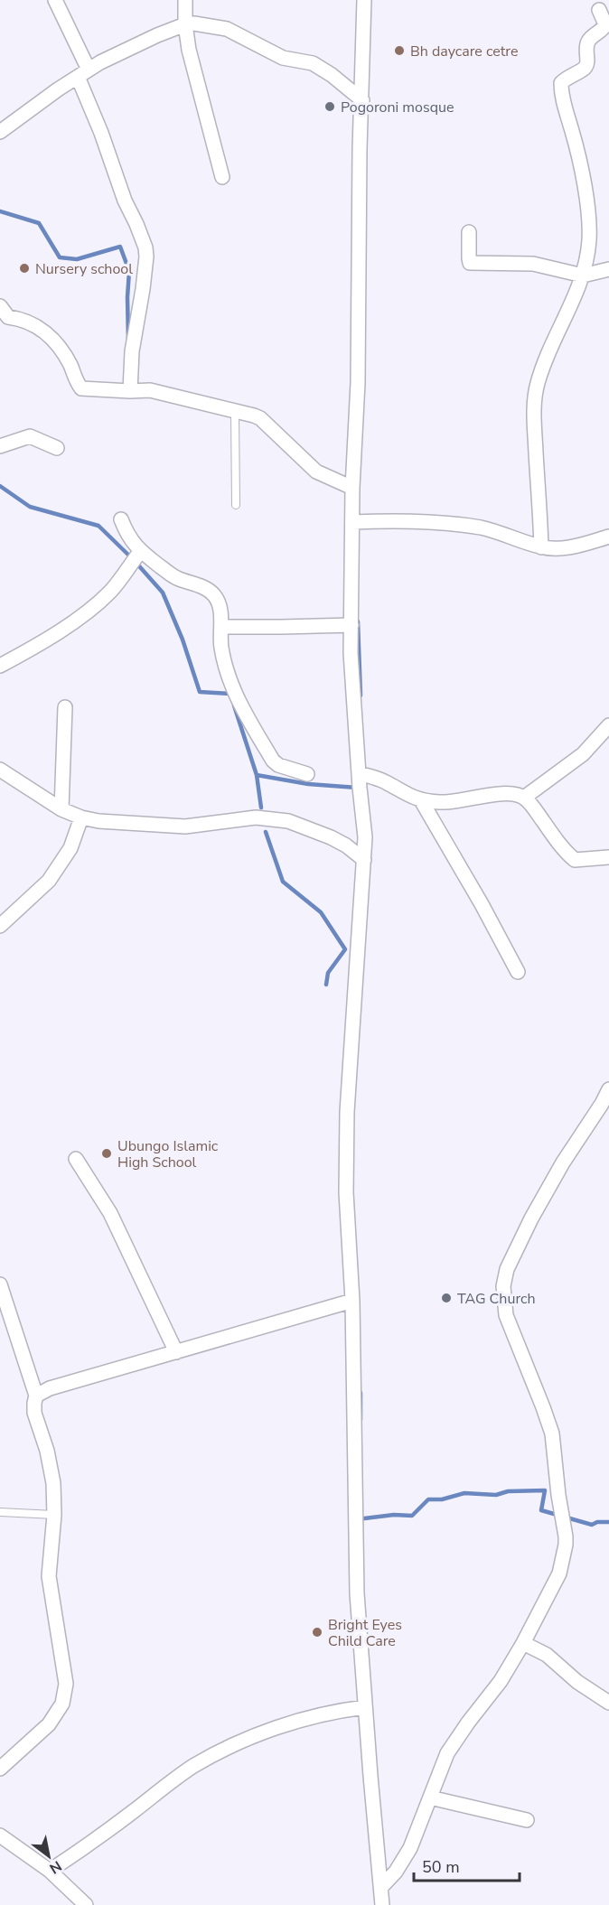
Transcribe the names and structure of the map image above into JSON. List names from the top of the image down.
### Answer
{
  "places": [
    "Bh daycare cetre",
    "Pogoroni mosque",
    "Nursery school",
    "Ubungo Islamic High School",
    "TAG Church",
    "Bright Eyes Child Care"
  ],
  "scale_bar": "50 m",
  "north": "bottom right"
}
